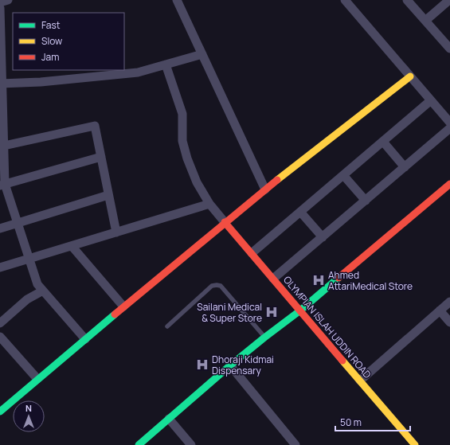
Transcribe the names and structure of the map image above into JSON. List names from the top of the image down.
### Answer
{
  "streets": {
    "street": ["OLYMPIAN ISLAH UDDIN ROAD"]
  },
  "places": {
    "hospital": ["Ahmed AttariMedical Store", "Sailani Medical & Super Store", "Dhoraji Kidmai Dispensary"]
  },
  "legend": ["Fast", "Slow", "Jam"],
  "scale_bar": "50 m",
  "north": "top"
}
